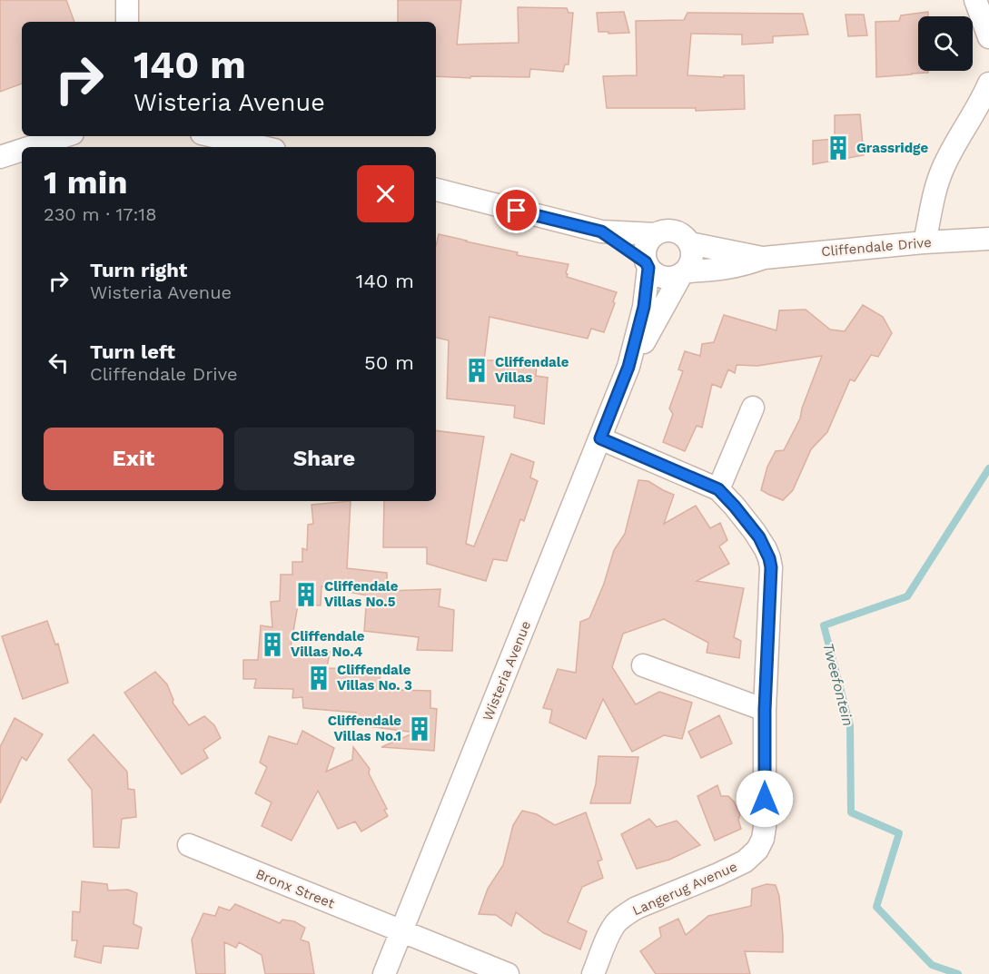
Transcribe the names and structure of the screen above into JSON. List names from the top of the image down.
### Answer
{
  "streets": {
    "street": [
      "Cliffendale Drive",
      "Wisteria Avenue",
      "Bronx Street",
      "Langerug Avenue"
    ]
  },
  "crossings": [
    ["Cliffendale Drive", "Wisteria Avenue"],
    ["Wisteria Avenue", "Bronx Street"],
    ["Wisteria Avenue", "Langerug Avenue"]
  ],
  "water": ["Tweefontein"],
  "places": {
    "building": [
      "Grassridge",
      "Cliffendale Villas",
      "Cliffendale Villas No.5",
      "Cliffendale Villas No.4",
      "Cliffendale Villas No. 3",
      "Cliffendale Villas No.1"
    ]
  },
  "page": {
    "turn": ["140 m", "Wisteria Avenue"],
    "heading": ["1 min", "230 m · 17:18"],
    "list": [
      {
        "name": "Turn right",
        "note": "Wisteria Avenue",
        "value": "140 m"
      },
      {
        "name": "Turn left",
        "note": "Cliffendale Drive",
        "value": "50 m"
      }
    ],
    "buttons": ["Exit", "Share"]
  }
}
